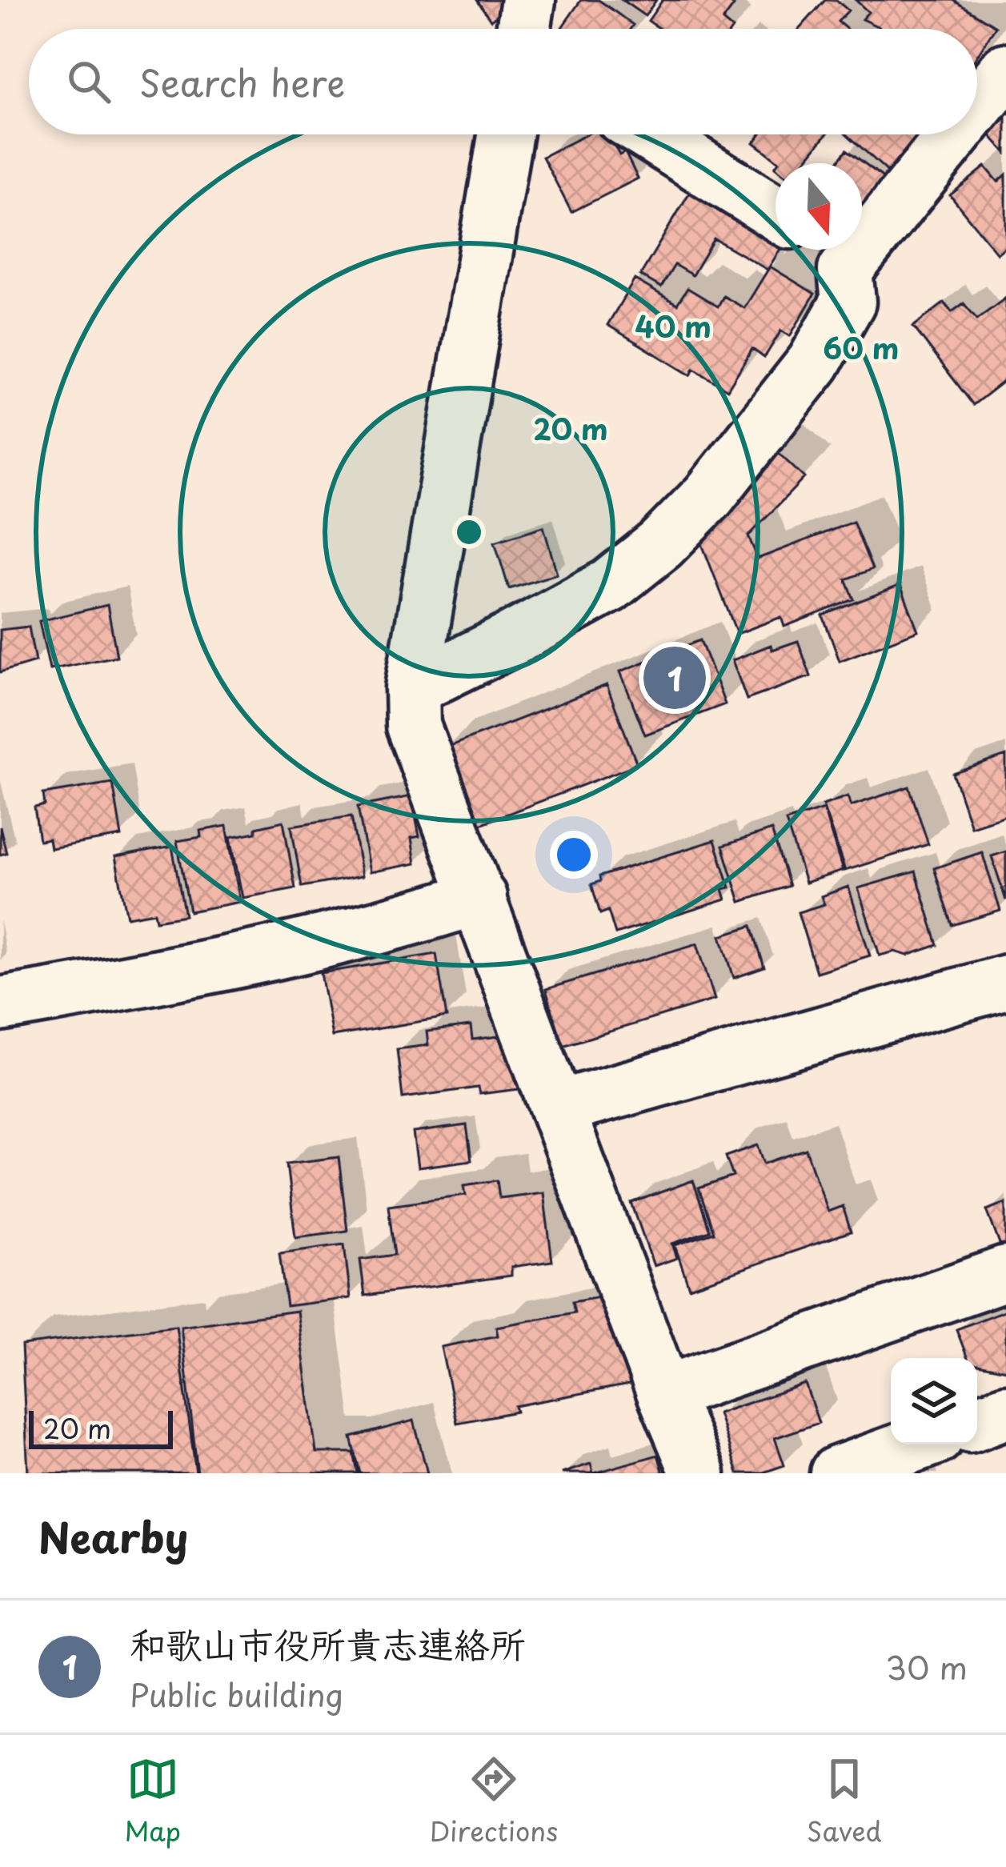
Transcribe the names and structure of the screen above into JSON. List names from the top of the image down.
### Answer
{
  "scale_bar": "20 m",
  "north": "bottom",
  "page": {
    "search": "Search here",
    "pins": "1",
    "scale": "20 m",
    "heading": "Nearby",
    "list": [
      {
        "mark": "1",
        "name": "和歌山市役所貴志連絡所",
        "note": "Public building",
        "value": "30 m"
      }
    ],
    "nav": ["Map", "Directions", "Saved"]
  },
  "rings": ["40 m", "60 m", "20 m"]
}
